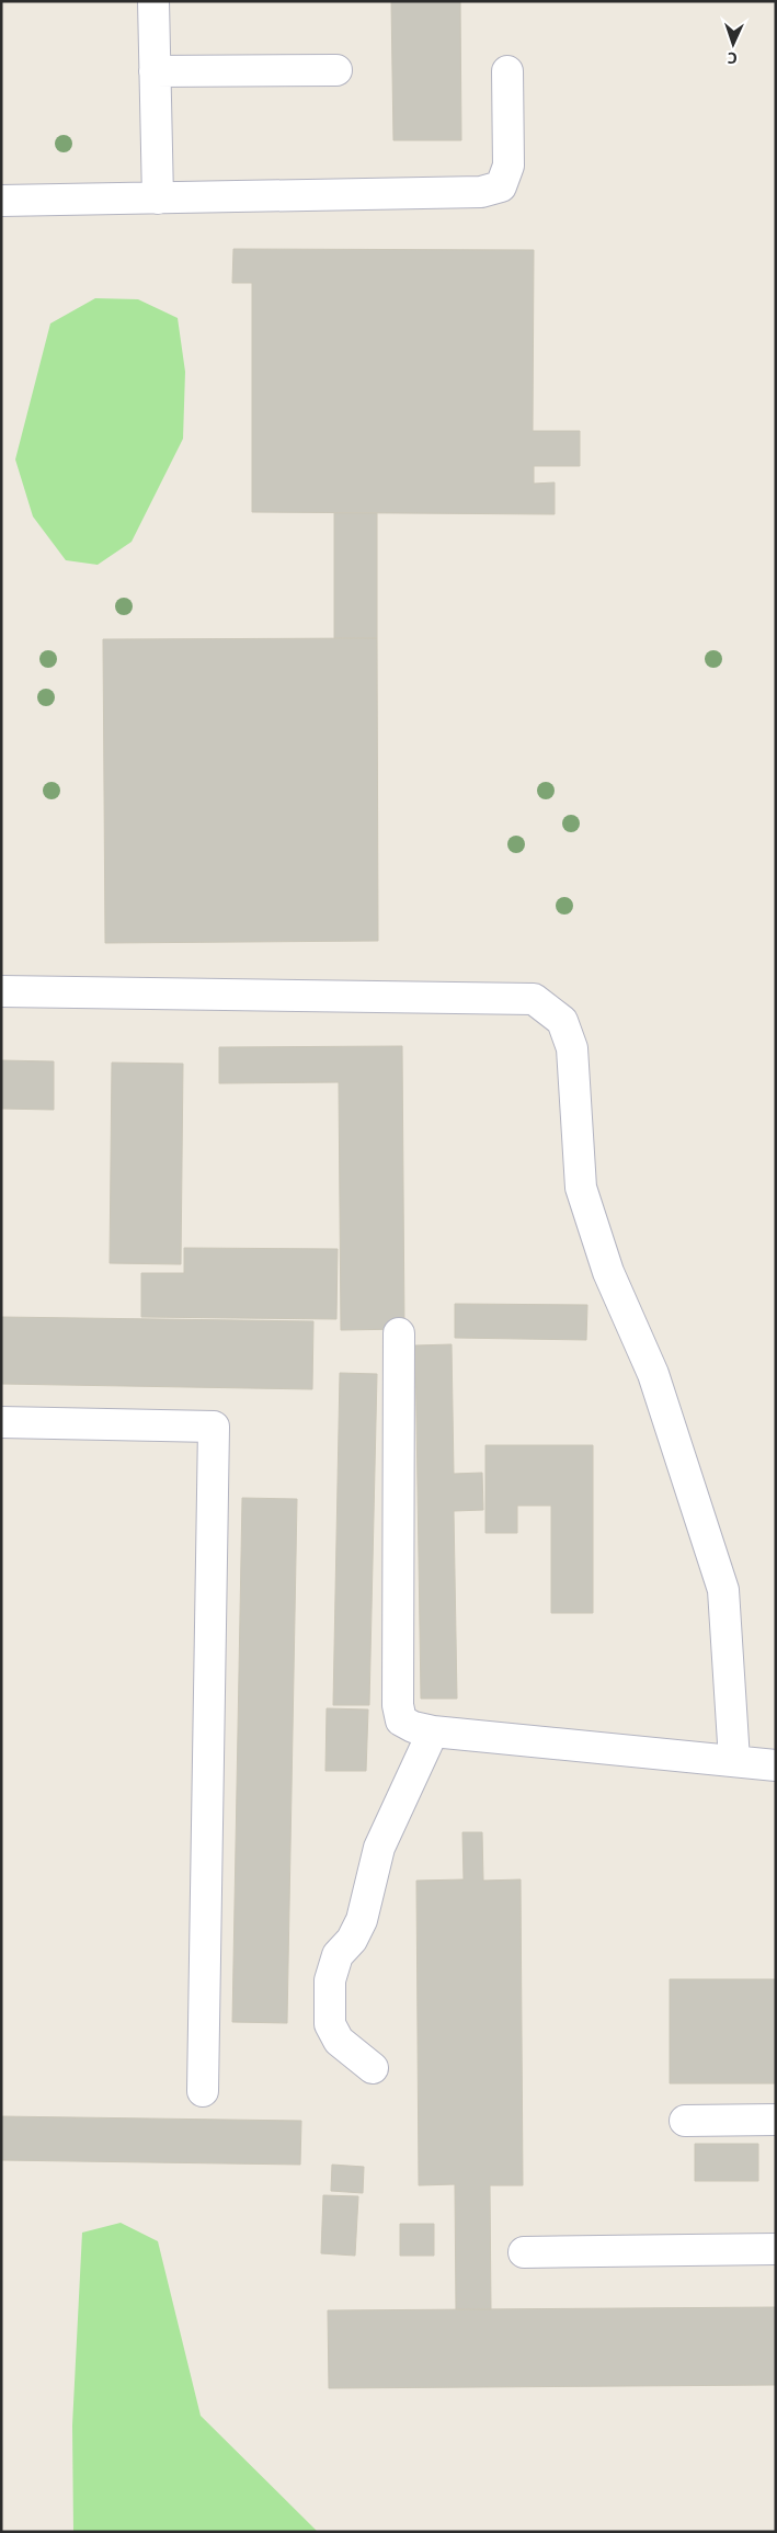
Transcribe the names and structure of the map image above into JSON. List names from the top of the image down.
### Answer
{
  "north": "bottom"
}
